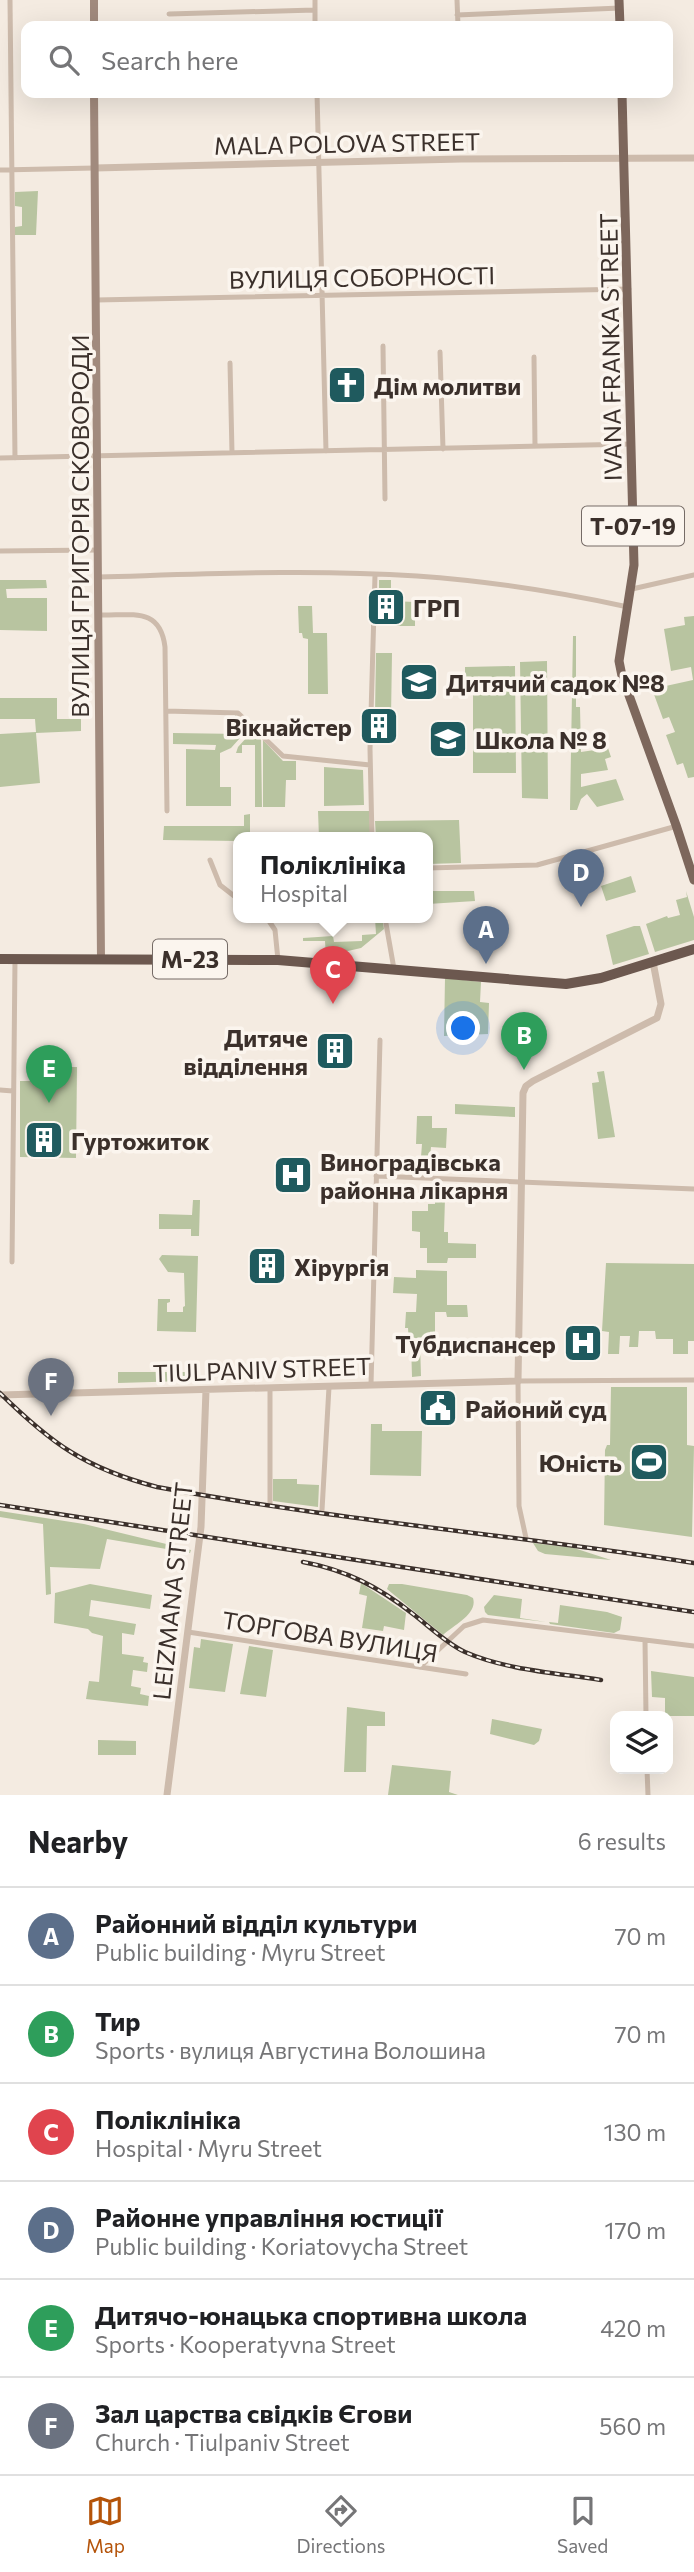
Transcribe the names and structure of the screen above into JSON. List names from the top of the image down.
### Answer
{
  "streets": {
    "highway": ["М-23"],
    "main road": ["IVANA FRANKA STREET", "ВУЛИЦЯ ГРИГОРІЯ СКОВОРОДИ", "Т-07-19"],
    "street": [
      "MALA POLOVA STREET",
      "ВУЛИЦЯ СОБОРНОСТІ",
      "TIULPANIV STREET",
      "LEIZMANA STREET",
      "ТОРГОВА ВУЛИЦЯ"
    ]
  },
  "crossings": [
    ["MALA POLOVA STREET", "IVANA FRANKA STREET"],
    ["MALA POLOVA STREET", "ВУЛИЦЯ ГРИГОРІЯ СКОВОРОДИ"],
    ["ВУЛИЦЯ СОБОРНОСТІ", "IVANA FRANKA STREET"],
    ["ВУЛИЦЯ СОБОРНОСТІ", "ВУЛИЦЯ ГРИГОРІЯ СКОВОРОДИ"],
    ["ВУЛИЦЯ ГРИГОРІЯ СКОВОРОДИ", "М-23"],
    ["TIULPANIV STREET", "LEIZMANA STREET"],
    ["LEIZMANA STREET", "ТОРГОВА ВУЛИЦЯ"]
  ],
  "places": {
    "church": ["Дім молитви"],
    "building": [
      "ГРП",
      "Вікнайстер",
      "Дитяче відділення",
      "Гуртожиток",
      "Хірургія"
    ],
    "school or university": ["Дитячий садок №8", "Школа № 8"],
    "hospital": ["Виноградівська районна лікарня", "Тубдиспансер"],
    "public building": ["Районий суд"],
    "sports": ["Юність"]
  },
  "page": {
    "search": "Search here",
    "popup": ["Поліклініка", "Hospital"],
    "pins": [
      "D",
      "A",
      "C",
      "B",
      "E",
      "F"
    ],
    "heading": ["Nearby", "6 results"],
    "list": [
      {
        "mark": "A",
        "name": "Районний відділ культури",
        "note": "Public building · Myru Street",
        "value": "70 m"
      },
      {
        "mark": "B",
        "name": "Тир",
        "note": "Sports · вулиця Августина Волошина",
        "value": "70 m"
      },
      {
        "mark": "C",
        "name": "Поліклініка",
        "note": "Hospital · Myru Street",
        "value": "130 m"
      },
      {
        "mark": "D",
        "name": "Районне управління юстиції",
        "note": "Public building · Koriatovycha Street",
        "value": "170 m"
      },
      {
        "mark": "E",
        "name": "Дитячо-юнацька спортивна школа",
        "note": "Sports · Kooperatyvna Street",
        "value": "420 m"
      },
      {
        "mark": "F",
        "name": "Зал царства свідків Єгови",
        "note": "Church · Tiulpaniv Street",
        "value": "560 m"
      }
    ],
    "nav": ["Map", "Directions", "Saved"]
  }
}
